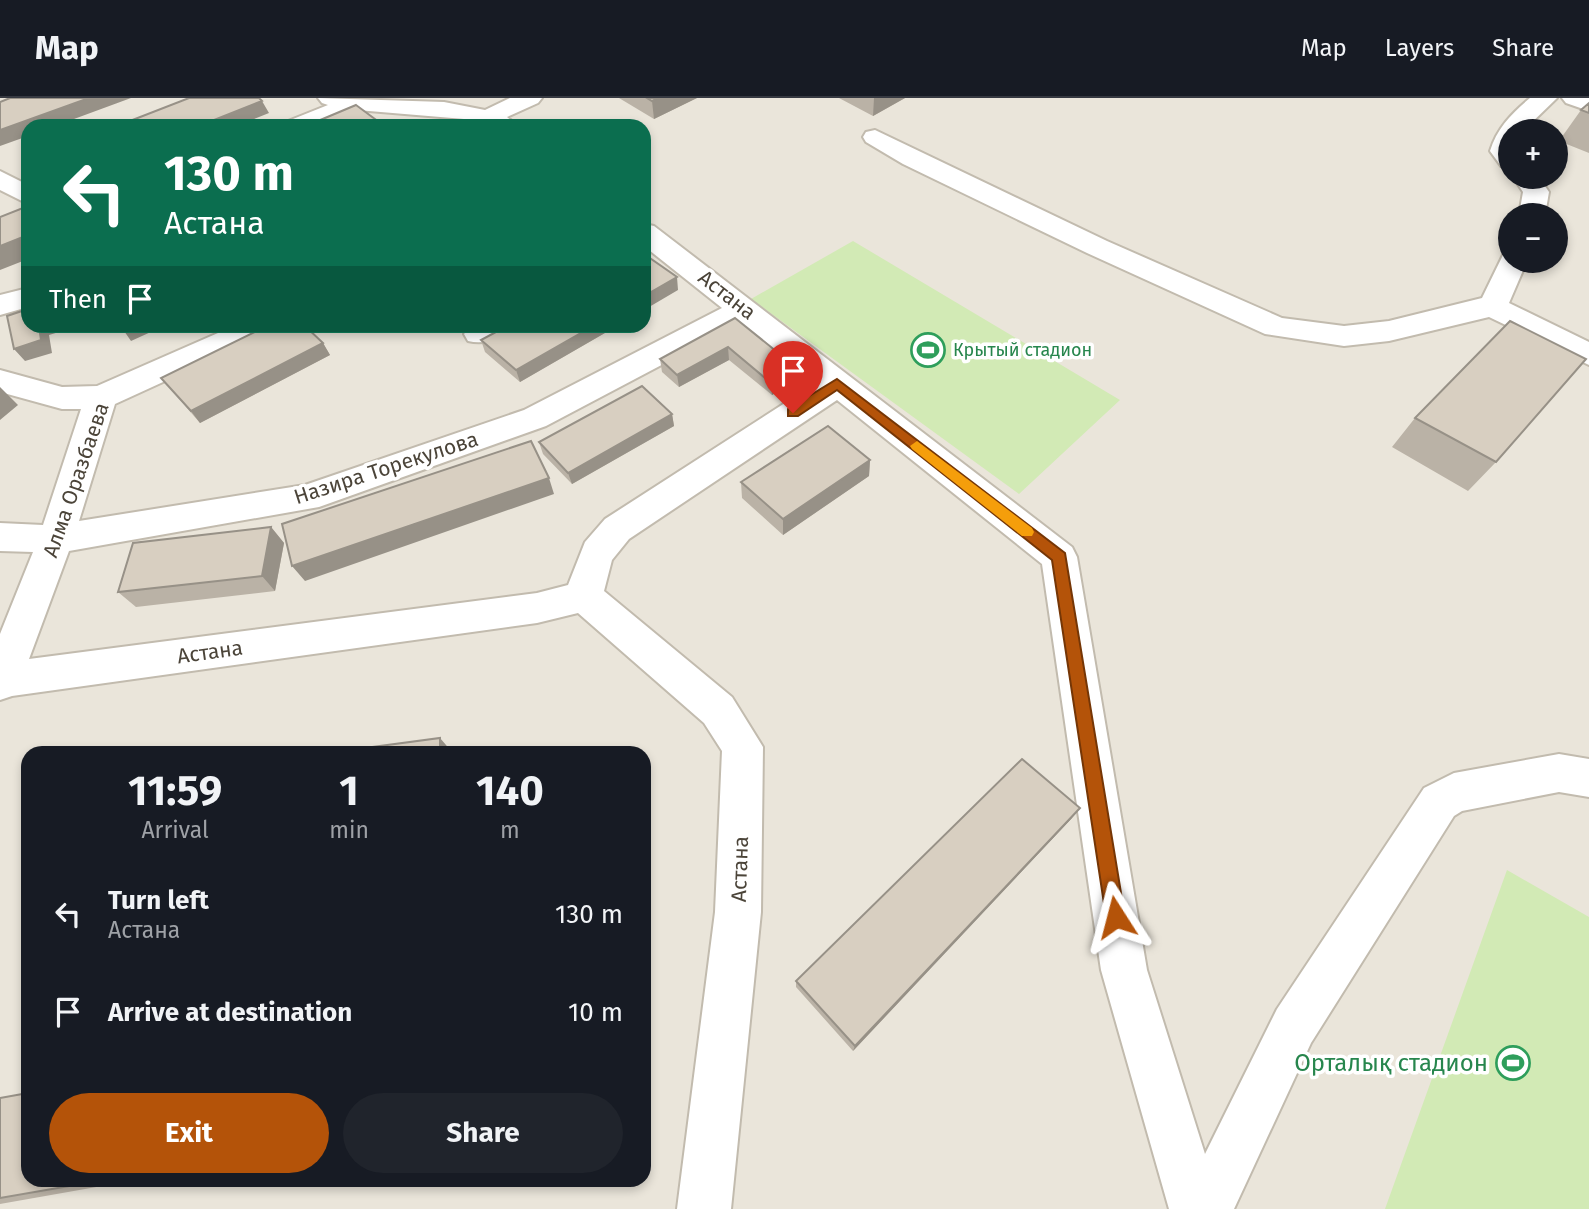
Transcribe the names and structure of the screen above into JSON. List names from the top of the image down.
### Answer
{
  "streets": {
    "street": ["Астана", "Назира Торекулова", "Алма Оразбаева"]
  },
  "crossings": [
    ["Астана", "Назира Торекулова"],
    ["Астана", "Алма Оразбаева"],
    ["Назира Торекулова", "Алма Оразбаева"]
  ],
  "places": {
    "sports": ["Крытый стадион", "Орталық стадион"]
  },
  "page": {
    "header": "Map",
    "nav": ["Map", "Layers", "Share"],
    "map_buttons": ["+", "−"],
    "turn": ["130 m", "Астана"],
    "then": "Then",
    "eta": [
      "11:59",
      "Arrival",
      "1",
      "min",
      "140",
      "m"
    ],
    "list": [
      {
        "name": "Turn left",
        "note": "Астана",
        "value": "130 m"
      },
      {
        "name": "Arrive at destination",
        "value": "10 m"
      }
    ],
    "buttons": ["Exit", "Share"]
  }
}
